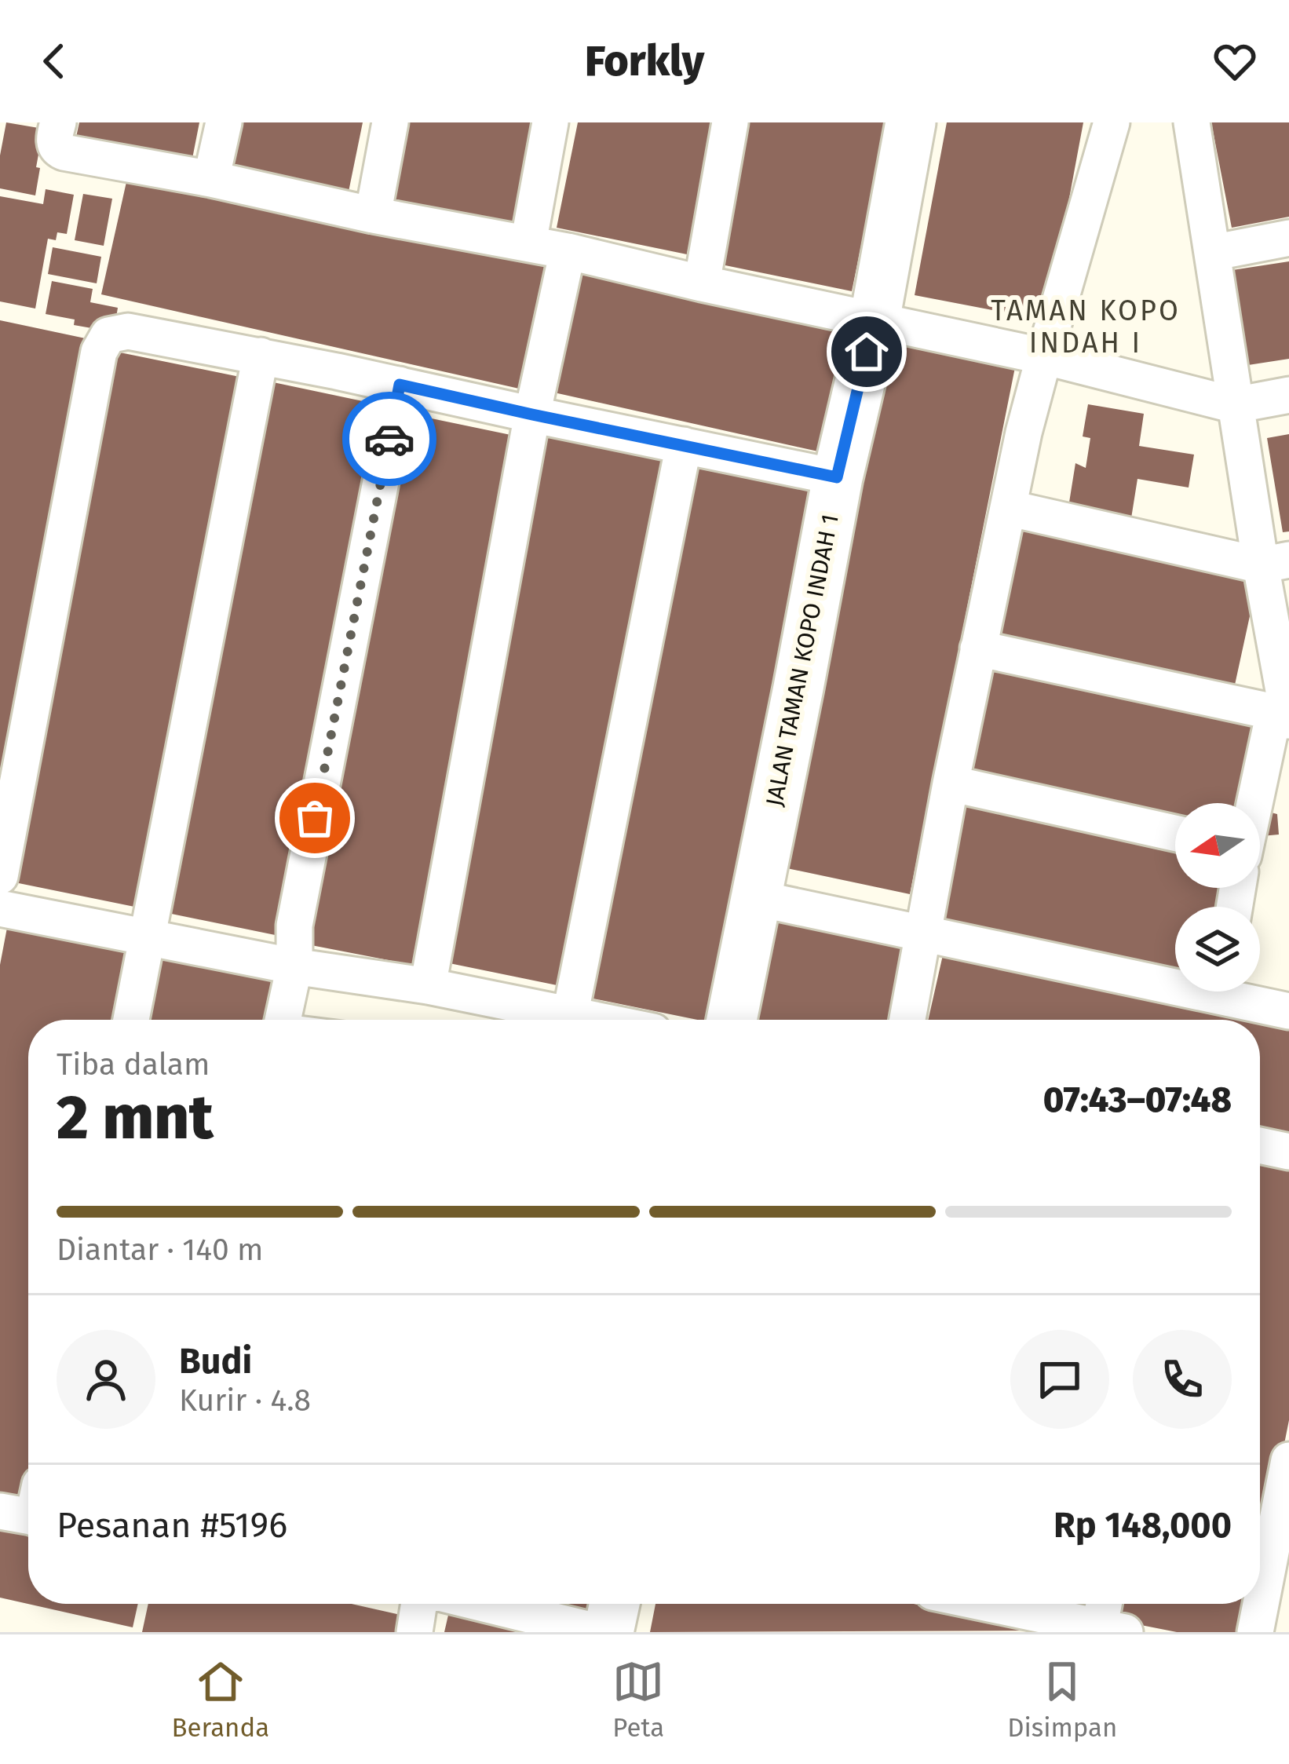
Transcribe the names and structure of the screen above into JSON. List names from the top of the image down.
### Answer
{
  "streets": {
    "main road": ["JALAN TAMAN KOPO INDAH 1"]
  },
  "districts": ["TAMAN KOPO INDAH I"],
  "north": "left",
  "page": {
    "header": "Forkly",
    "heading": ["2 mnt", "Tiba dalam", "07:43–07:48"],
    "panel": [
      "Budi",
      "Kurir · 4.8",
      "Pesanan #5196",
      "Rp 148,000"
    ],
    "bar": "Diantar · 140 m",
    "tabs": ["Beranda", "Peta", "Disimpan"]
  }
}
